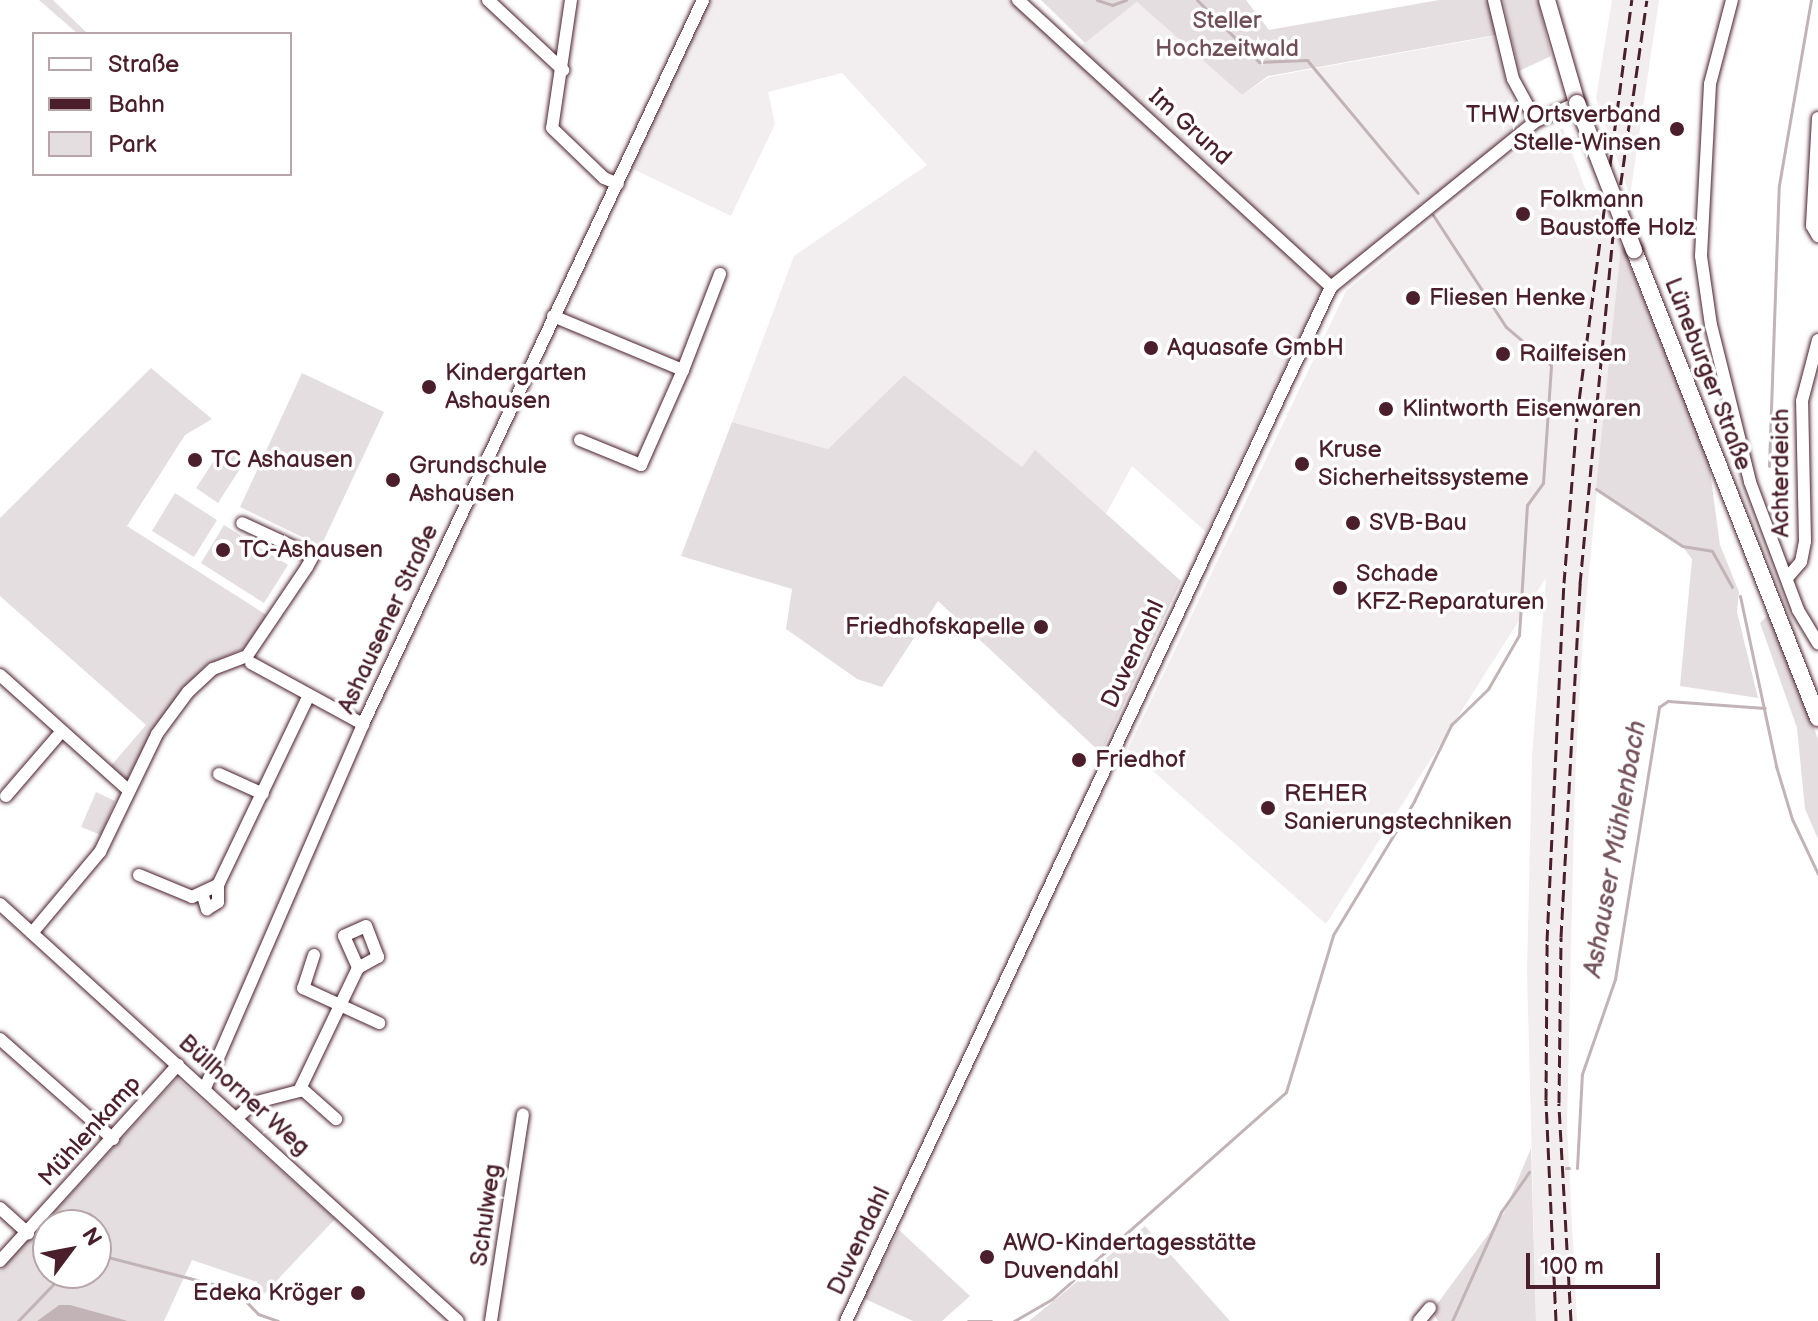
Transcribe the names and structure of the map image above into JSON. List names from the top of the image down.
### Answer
{
  "streets": {
    "main road": ["Lüneburger Straße"],
    "street": [
      "Im Grund",
      "Achterdeich",
      "Ashausener Straße",
      "Duvendahl",
      "Büllhorner Weg",
      "Mühlenkamp",
      "Schulweg"
    ]
  },
  "crossings": [
    ["Im Grund", "Duvendahl"],
    ["Lüneburger Straße", "Duvendahl"],
    ["Ashausener Straße", "Büllhorner Weg"],
    ["Büllhorner Weg", "Mühlenkamp"]
  ],
  "water": ["Ashauser Mühlenbach"],
  "parks": ["Steller Hochzeitwald"],
  "places": [
    "THW Ortsverband Stelle-Winsen",
    "Folkmann Baustoffe Holz",
    "Fliesen Henke",
    "Aquasafe GmbH",
    "Railfeisen",
    "Kindergarten Ashausen",
    "Klintworth Eisenwaren",
    "TC Ashausen",
    "Kruse Sicherheitssysteme",
    "Grundschule Ashausen",
    "SVB-Bau",
    "TC-Ashausen",
    "Schade KFZ-Reparaturen",
    "Friedhofskapelle",
    "Friedhof",
    "REHER Sanierungstechniken",
    "AWO-Kindertagesstätte Duvendahl",
    "Edeka Kröger"
  ],
  "legend": ["Straße", "Bahn", "Park"],
  "scale_bar": "100 m",
  "north": "top right"
}
